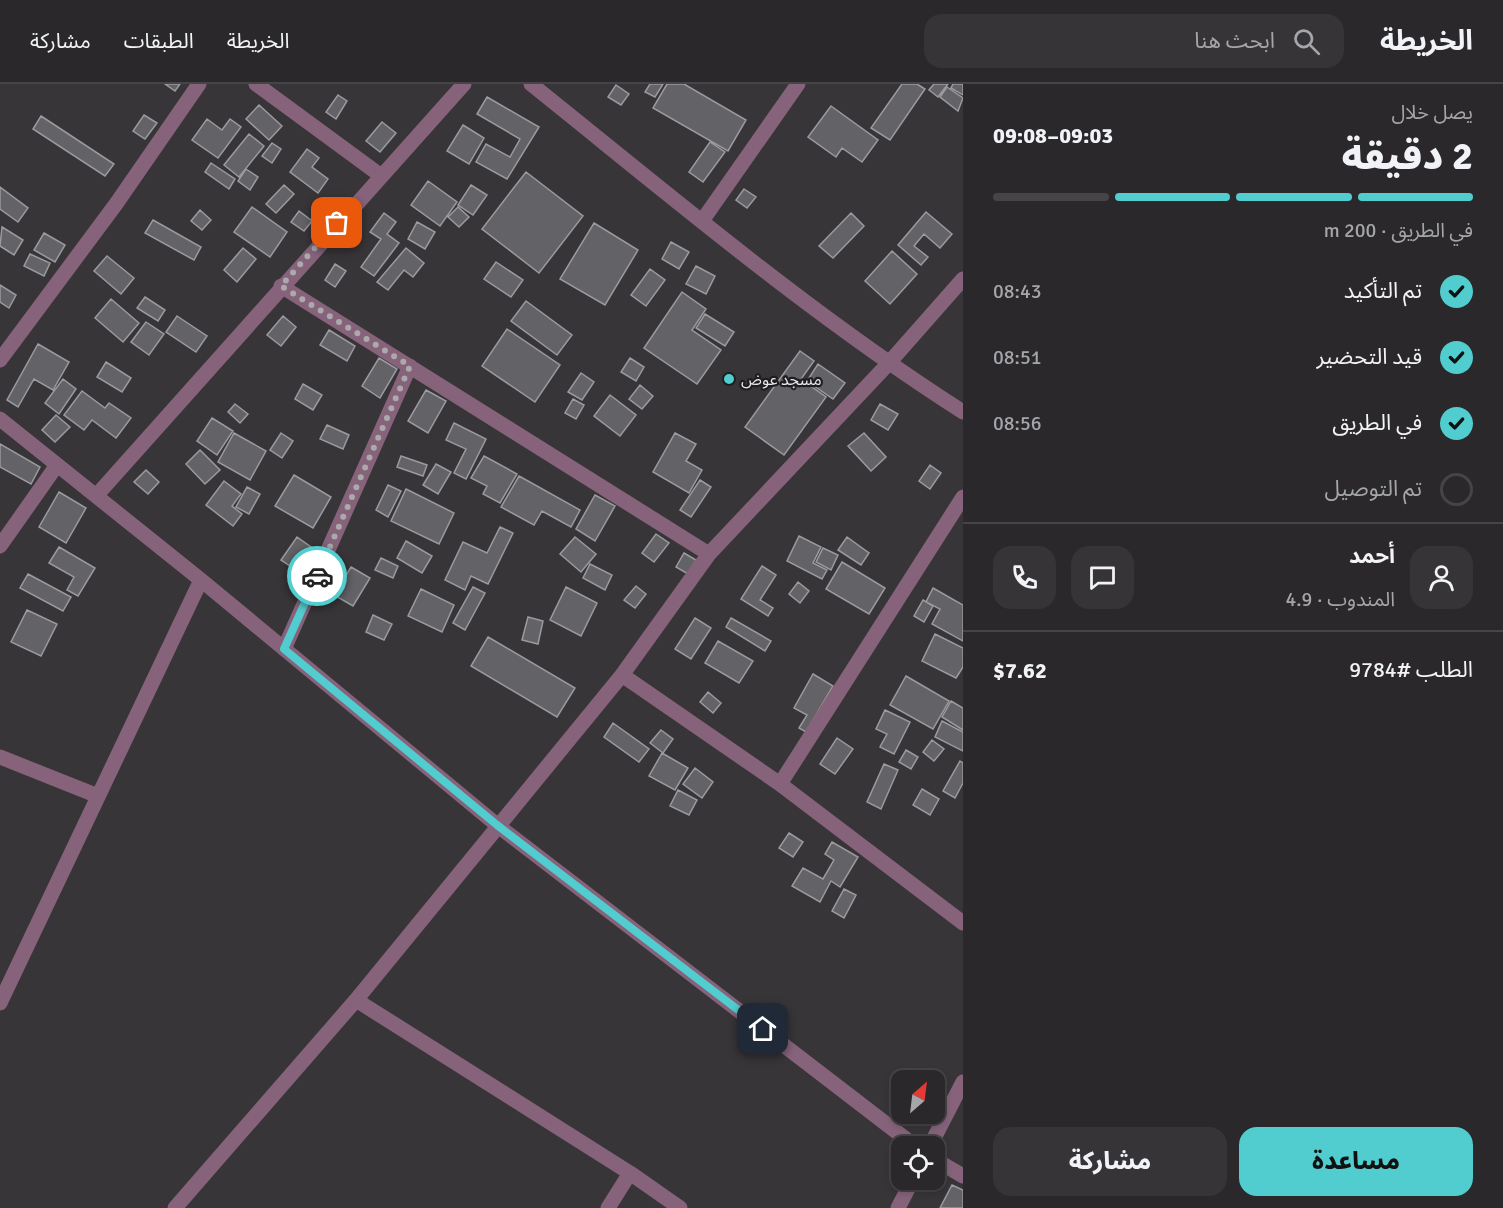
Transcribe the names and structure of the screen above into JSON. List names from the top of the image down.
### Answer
{
  "places": ["مسجد عوض"],
  "north": "top right",
  "page": {
    "header": "الخريطة",
    "search": "ابحث هنا",
    "nav": ["الخريطة", "الطبقات", "مشاركة"],
    "heading": ["2 دقيقة", "يصل خلال", "09:03–09:08"],
    "panel": [
      "أحمد",
      "المندوب · 4.9",
      "الطلب #9784",
      "$7.62"
    ],
    "bar": "في الطريق · 200 m",
    "list": [
      ["تم التأكيد", "08:43"],
      ["قيد التحضير", "08:51"],
      ["في الطريق", "08:56"],
      "تم التوصيل"
    ],
    "buttons": ["مساعدة", "مشاركة"]
  }
}
